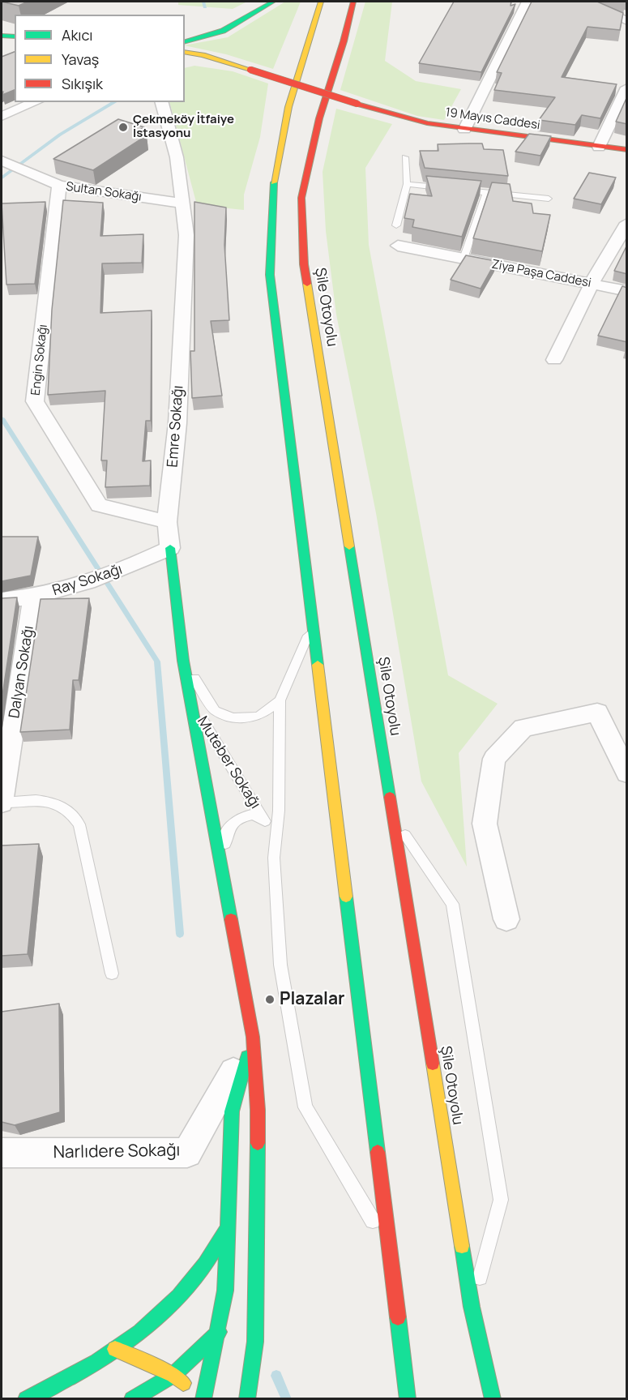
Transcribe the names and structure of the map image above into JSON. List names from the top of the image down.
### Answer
{
  "streets": {
    "main road": ["19 Mayıs Caddesi", "Şile Otoyolu", "Emre Sokağı"],
    "street": [
      "Sultan Sokağı",
      "Ziya Paşa Caddesi",
      "Engin Sokağı",
      "Ray Sokağı",
      "Dalyan Sokağı",
      "Narlıdere Sokağı"
    ],
    "lane": ["Muteber Sokağı"]
  },
  "crossings": [
    ["Sultan Sokağı", "Engin Sokağı"],
    ["Sultan Sokağı", "Emre Sokağı"],
    ["Engin Sokağı", "Emre Sokağı"],
    ["Emre Sokağı", "Ray Sokağı"],
    ["Emre Sokağı", "Muteber Sokağı"],
    ["Emre Sokağı", "Narlıdere Sokağı"],
    ["Ray Sokağı", "Dalyan Sokağı"]
  ],
  "places": ["Çekmeköy İtfaiye İstasyonu", "Plazalar"],
  "legend": ["Akıcı", "Yavaş", "Sıkışık"]
}
